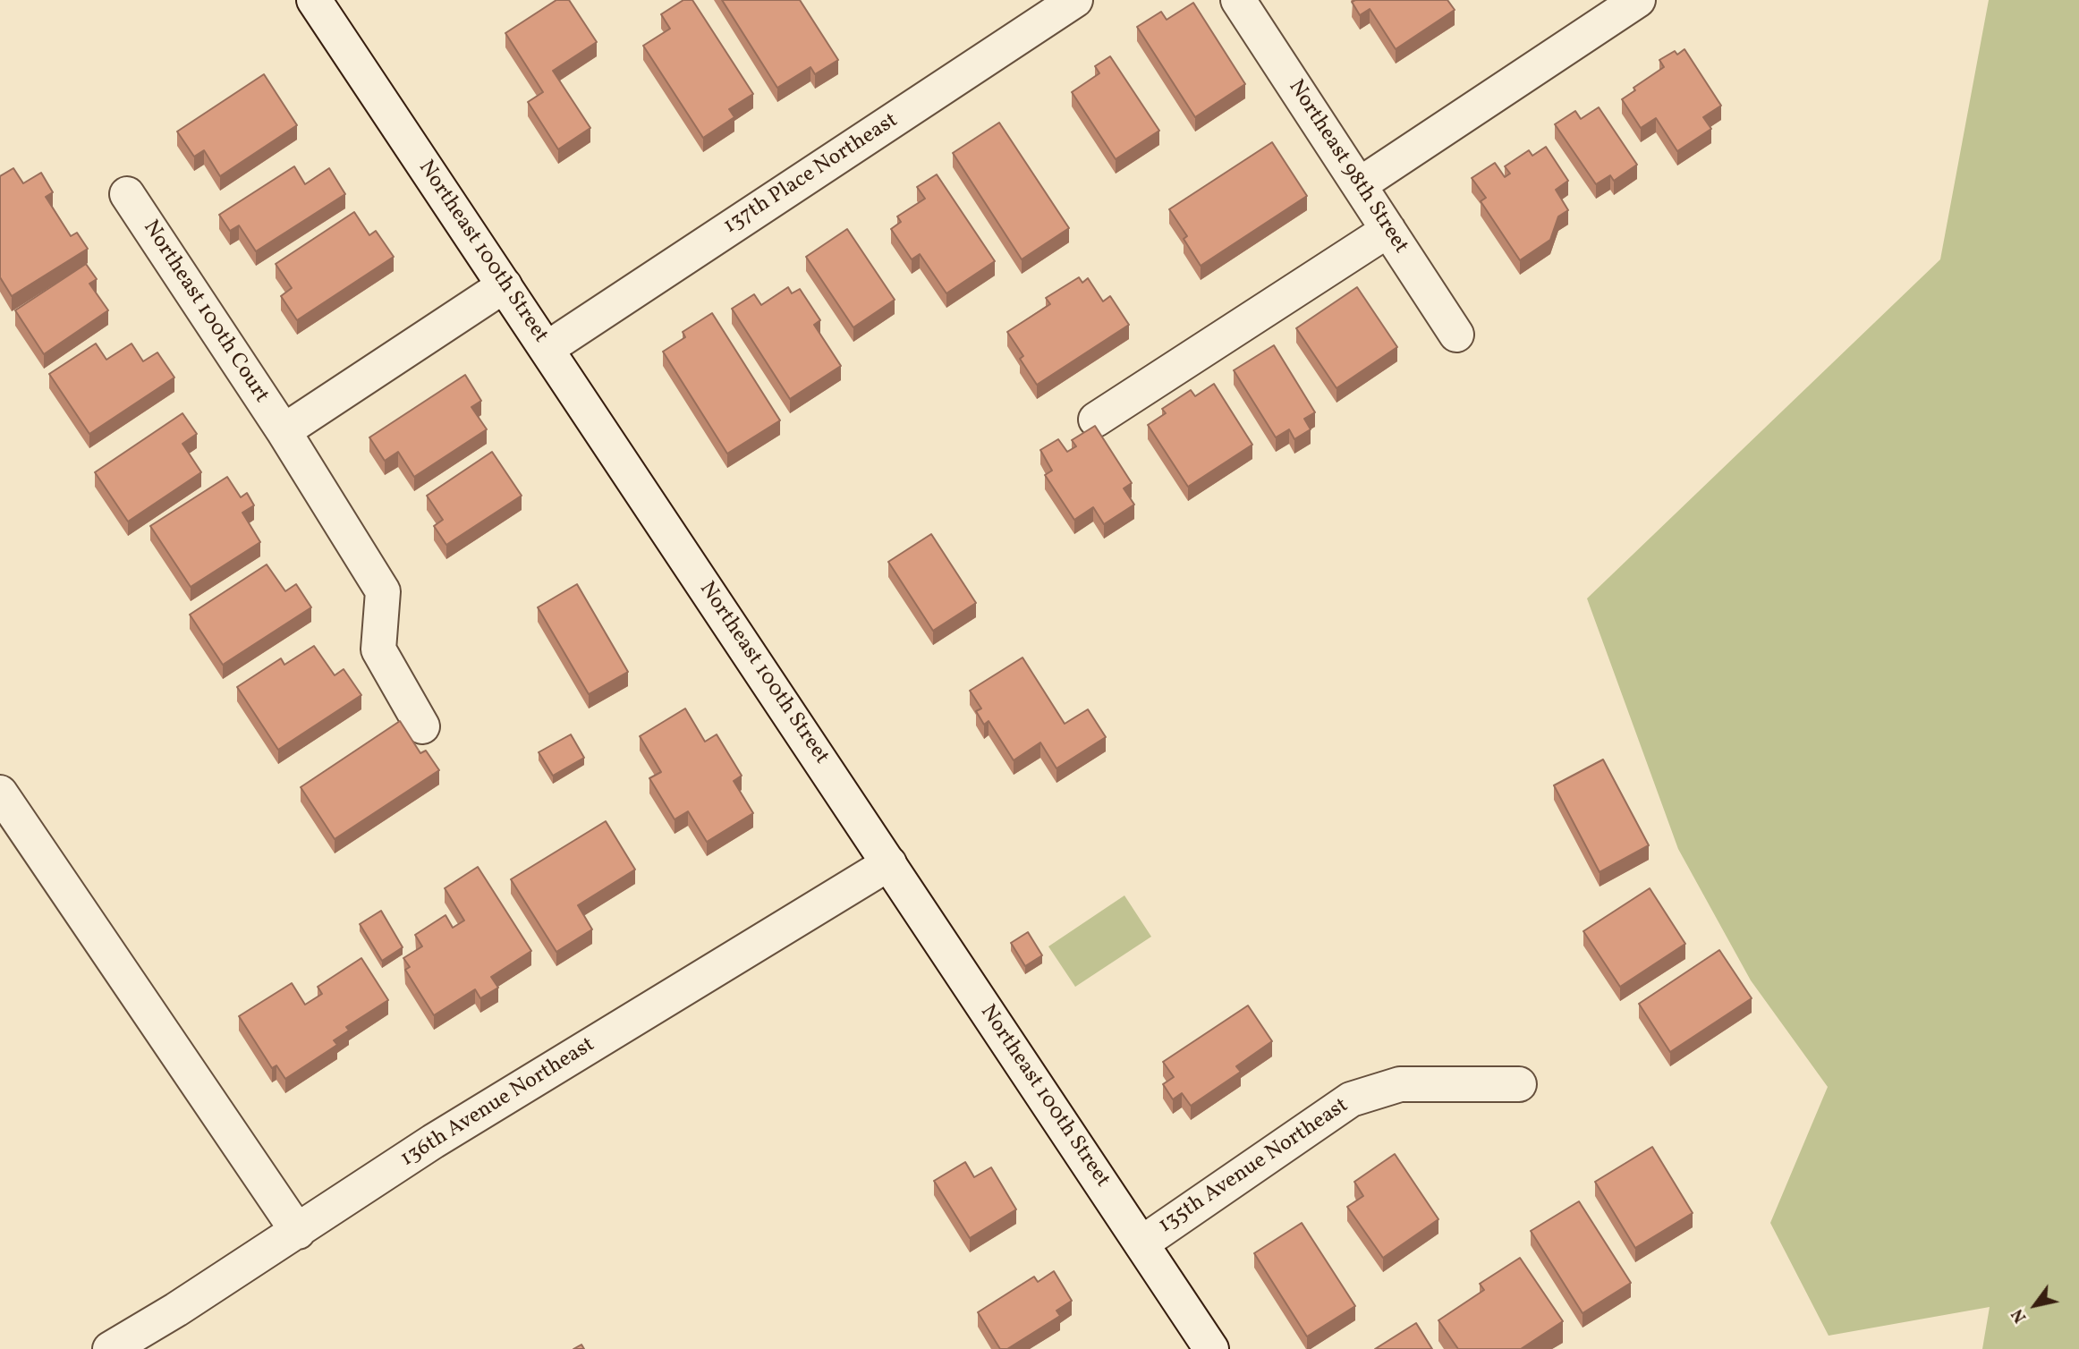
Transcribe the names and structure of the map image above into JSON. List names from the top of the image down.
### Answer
{
  "streets": {
    "street": [
      "Northeast 98th Street",
      "137th Place Northeast",
      "Northeast 100th Street",
      "Northeast 100th Court",
      "136th Avenue Northeast",
      "135th Avenue Northeast"
    ]
  },
  "crossings": [
    ["137th Place Northeast", "Northeast 100th Street"],
    ["Northeast 100th Street", "136th Avenue Northeast"],
    ["Northeast 100th Street", "135th Avenue Northeast"]
  ],
  "north": "bottom left"
}
